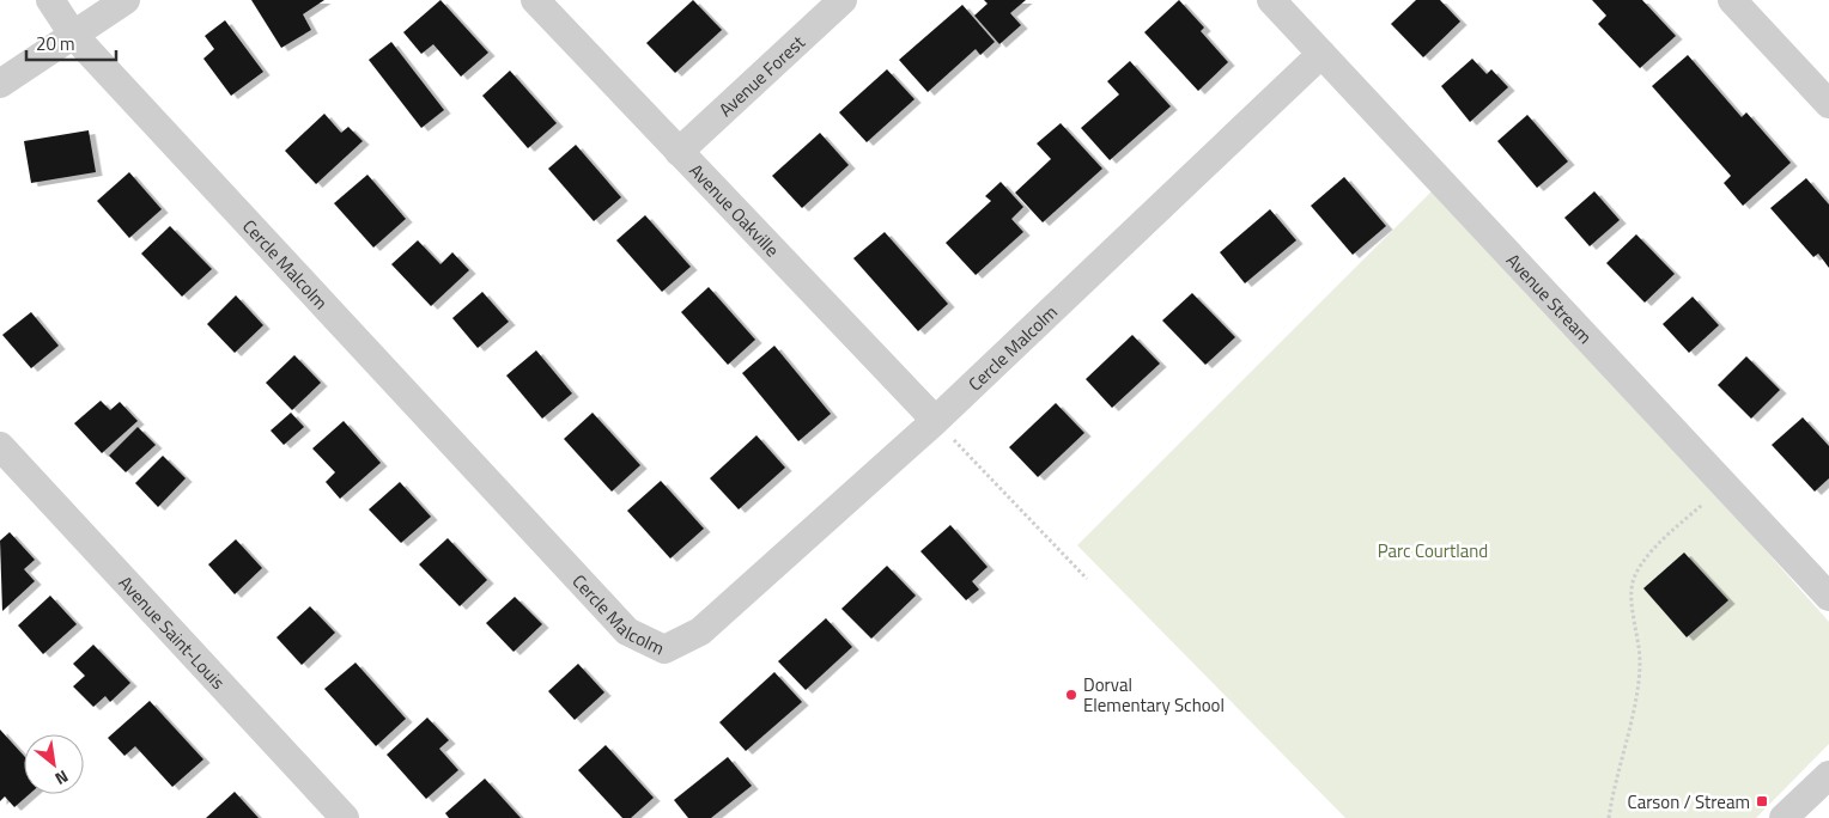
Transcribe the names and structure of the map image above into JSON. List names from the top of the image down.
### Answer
{
  "streets": {
    "street": [
      "Avenue Forest",
      "Avenue Oakville",
      "Cercle Malcolm",
      "Avenue Stream",
      "Avenue Saint-Louis"
    ]
  },
  "crossings": [
    ["Avenue Forest", "Avenue Oakville"],
    ["Avenue Oakville", "Cercle Malcolm"],
    ["Cercle Malcolm", "Avenue Stream"]
  ],
  "parks": ["Parc Courtland"],
  "places": {
    "other": ["Dorval Elementary School"],
    "transit": ["Carson / Stream"]
  },
  "scale_bar": "20 m",
  "north": "bottom right"
}
